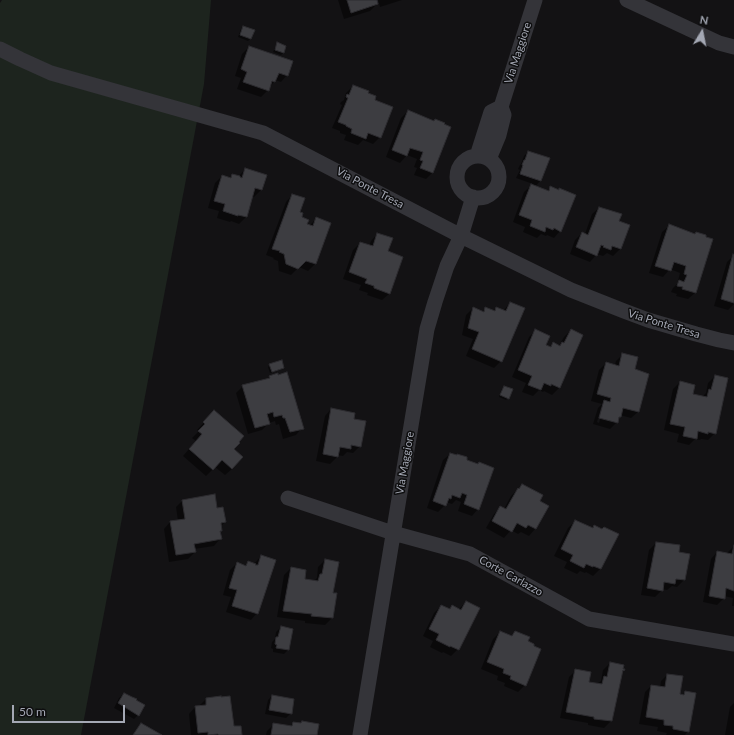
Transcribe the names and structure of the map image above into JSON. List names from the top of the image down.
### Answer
{
  "streets": {
    "street": ["Via Maggiore", "Via Ponte Tresa", "Corte Carlazzo"]
  },
  "crossings": [
    ["Via Maggiore", "Via Ponte Tresa"],
    ["Via Maggiore", "Corte Carlazzo"]
  ],
  "scale_bar": "50 m",
  "north": "top"
}
